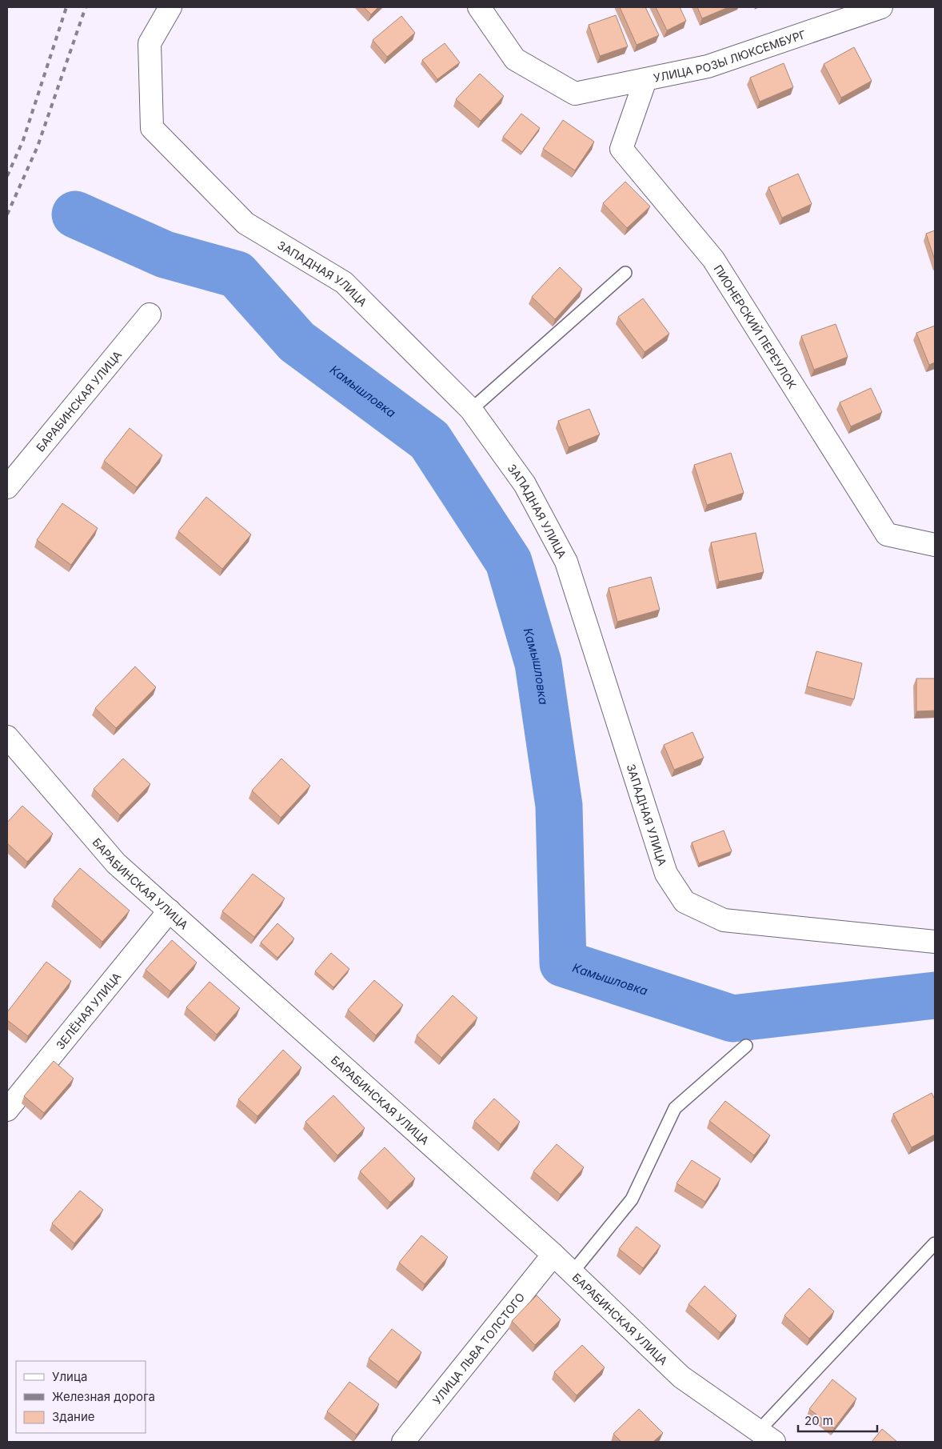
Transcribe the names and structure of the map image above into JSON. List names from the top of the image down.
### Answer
{
  "streets": {
    "street": [
      "УЛИЦА РОЗЫ ЛЮКСЕМБУРГ",
      "ЗАПАДНАЯ УЛИЦА",
      "ПИОНЕРСКИЙ ПЕРЕУЛОК",
      "БАРАБИНСКАЯ УЛИЦА",
      "ЗЕЛЁНАЯ УЛИЦА",
      "УЛИЦА ЛЬВА ТОЛСТОГО"
    ]
  },
  "crossings": [
    ["УЛИЦА РОЗЫ ЛЮКСЕМБУРГ", "ПИОНЕРСКИЙ ПЕРЕУЛОК"],
    ["БАРАБИНСКАЯ УЛИЦА", "ЗЕЛЁНАЯ УЛИЦА"],
    ["БАРАБИНСКАЯ УЛИЦА", "УЛИЦА ЛЬВА ТОЛСТОГО"]
  ],
  "water": ["Камышловка"],
  "legend": ["Улица", "Железная дорога", "Здание"],
  "scale_bar": "20 m"
}
